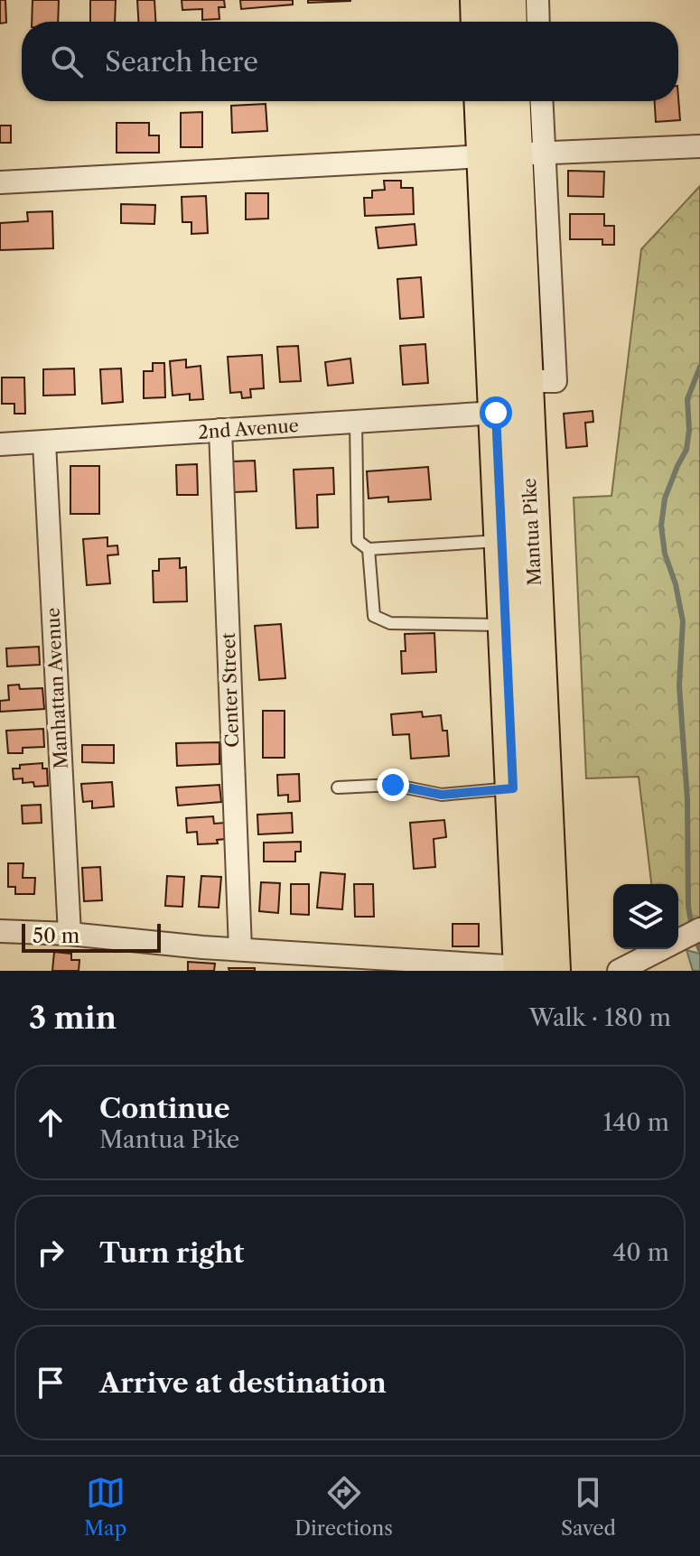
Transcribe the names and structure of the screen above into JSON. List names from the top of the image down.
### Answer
{
  "streets": {
    "main road": ["Mantua Pike"],
    "street": ["2nd Avenue", "Manhattan Avenue", "Center Street"]
  },
  "crossings": [
    ["2nd Avenue", "Mantua Pike"],
    ["2nd Avenue", "Manhattan Avenue"],
    ["2nd Avenue", "Center Street"]
  ],
  "scale_bar": "50 m",
  "page": {
    "search": "Search here",
    "scale": "50 m",
    "heading": ["3 min", "Walk · 180 m"],
    "list": [
      ["Continue", "Mantua Pike", "140 m"],
      ["Turn right", "40 m"],
      "Arrive at destination"
    ],
    "nav": ["Map", "Directions", "Saved"]
  }
}
